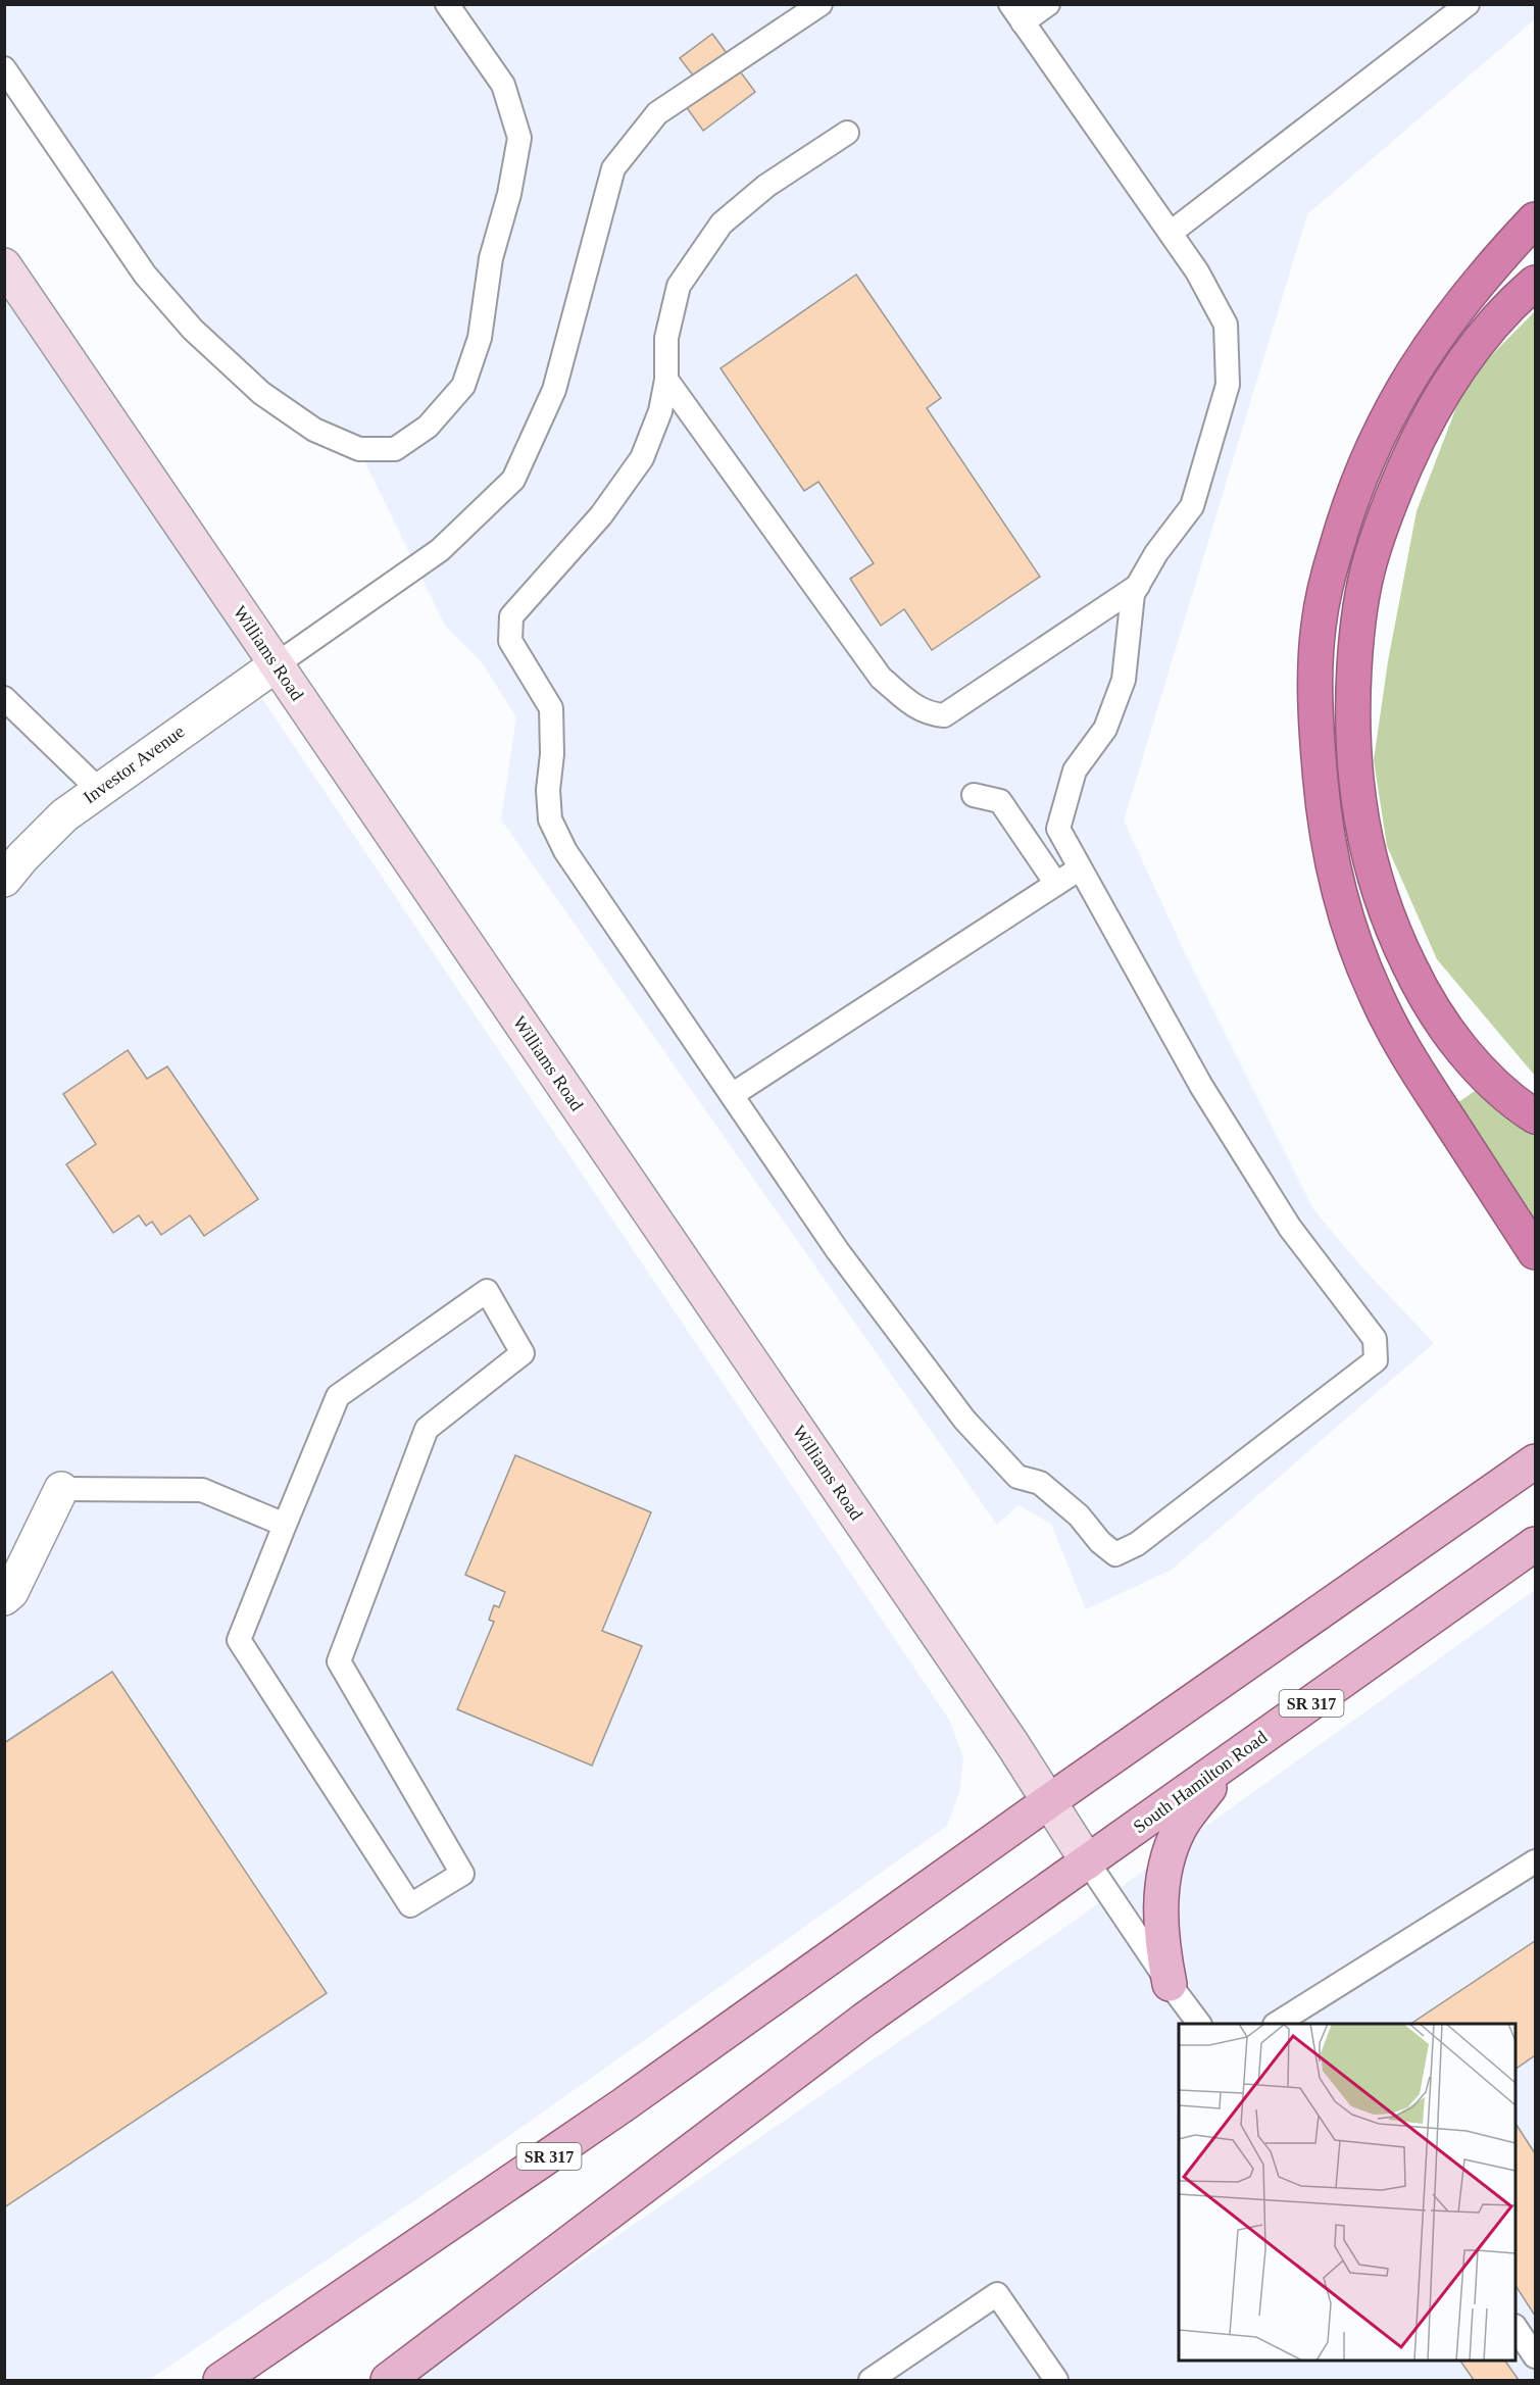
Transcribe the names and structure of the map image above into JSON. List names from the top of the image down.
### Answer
{
  "streets": {
    "main road": ["Williams Road", "SR 317", "South Hamilton Road"],
    "street": ["Investor Avenue"]
  },
  "crossings": [
    ["Williams Road", "Investor Avenue"],
    ["Williams Road", "SR 317"],
    ["Williams Road", "South Hamilton Road"]
  ]
}
